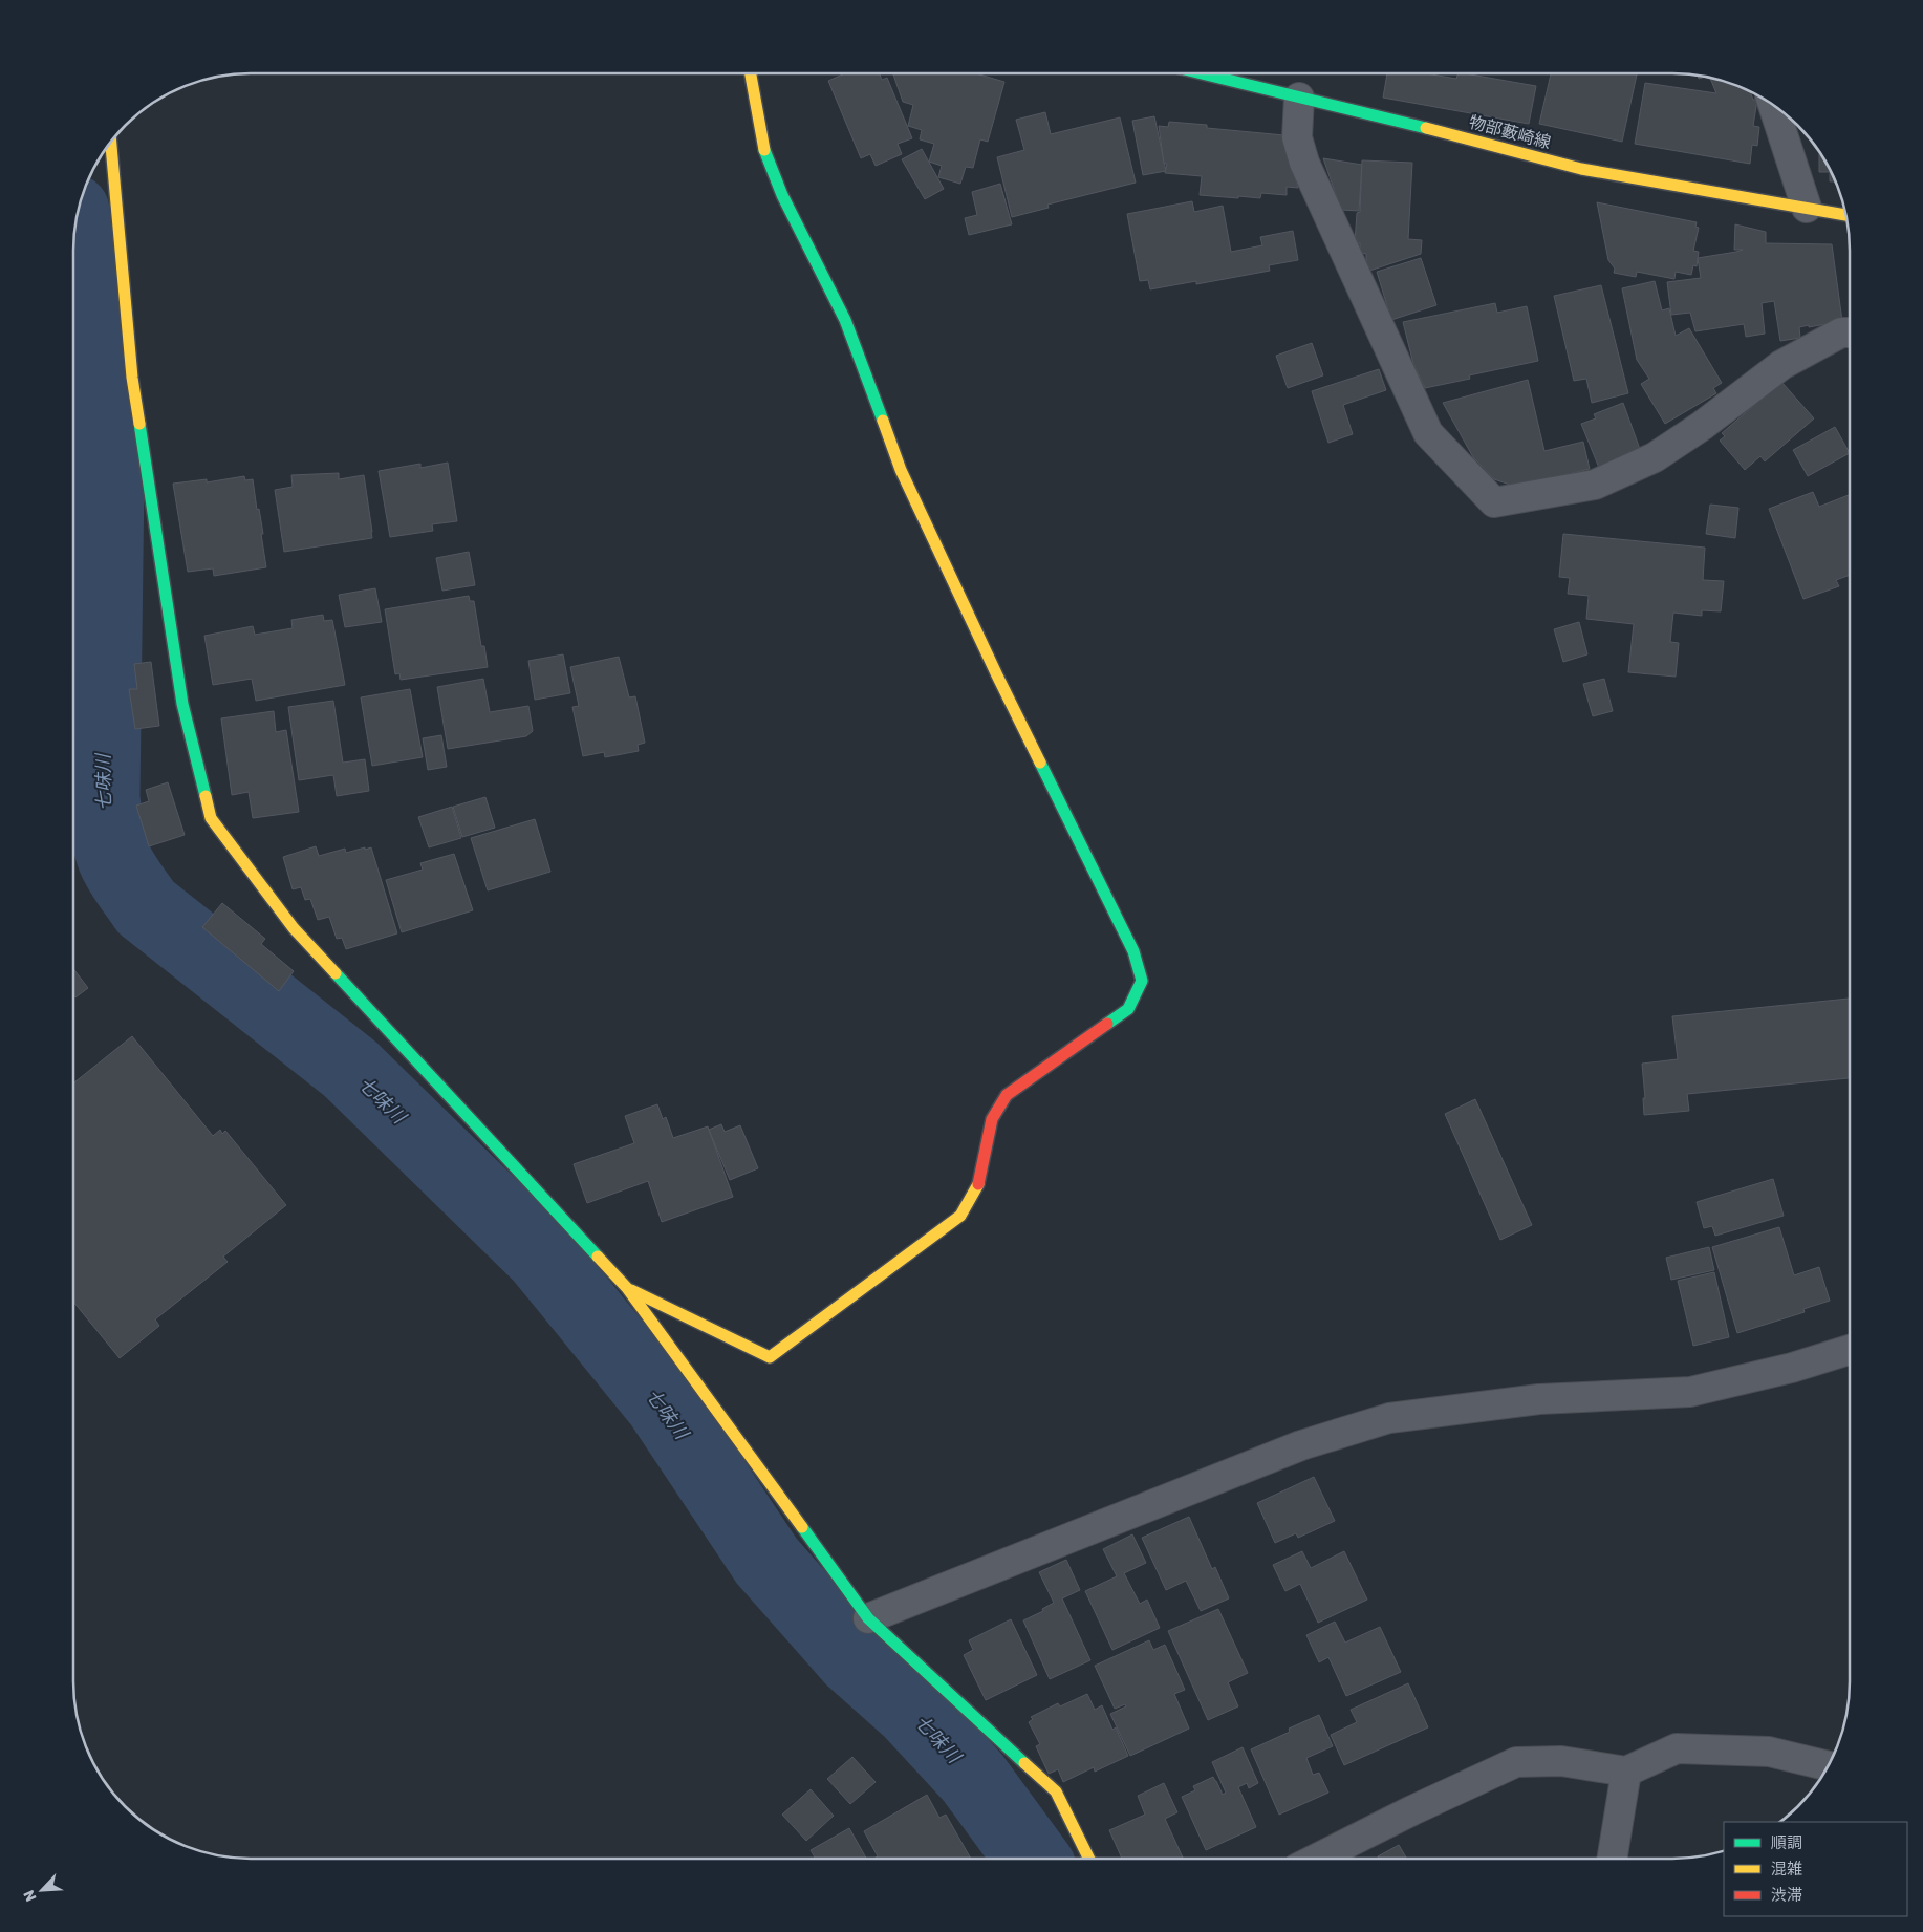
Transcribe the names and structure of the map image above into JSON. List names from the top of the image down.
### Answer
{
  "streets": {
    "street": ["物部藪崎線"]
  },
  "water": ["七味川"],
  "legend": ["順調", "混雑", "渋滞"],
  "north": "bottom left"
}
